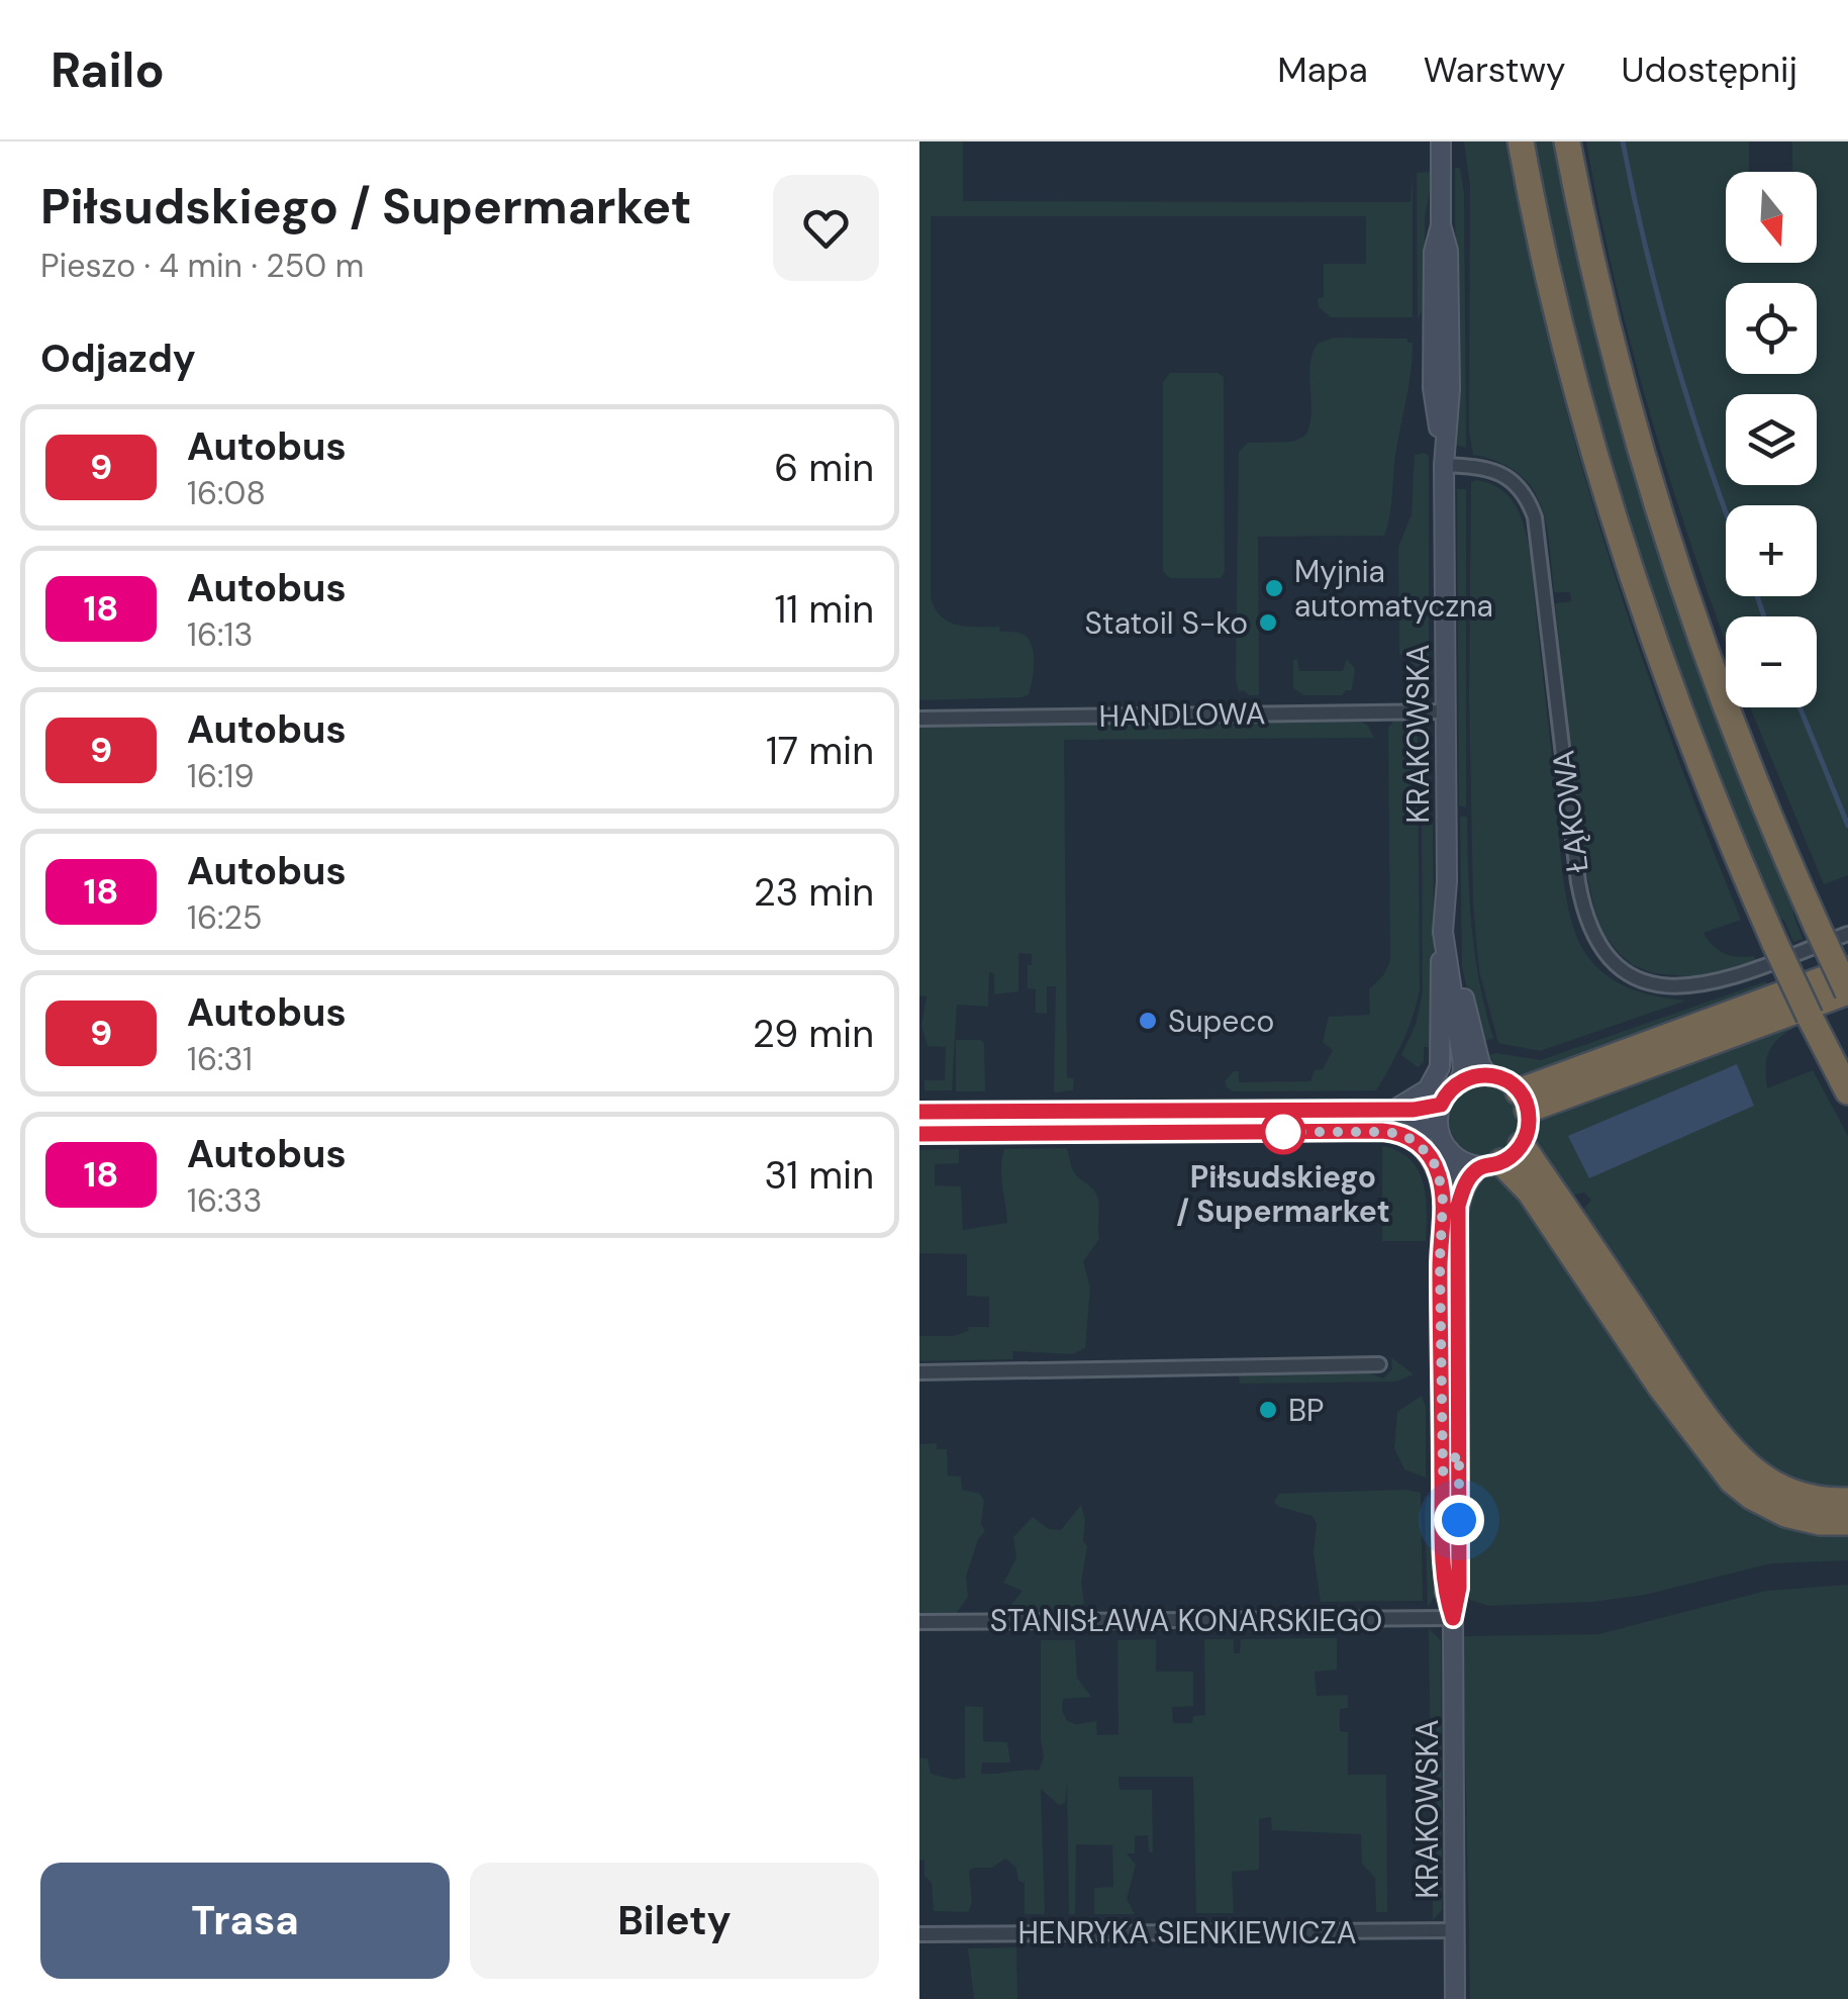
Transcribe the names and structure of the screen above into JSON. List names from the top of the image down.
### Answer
{
  "streets": {
    "street": [
      "HANDLOWA",
      "KRAKOWSKA",
      "ŁĄKOWA",
      "STANISŁAWA KONARSKIEGO",
      "HENRYKA SIENKIEWICZA"
    ]
  },
  "crossings": [
    ["HANDLOWA", "KRAKOWSKA"],
    ["KRAKOWSKA", "ŁĄKOWA"],
    ["KRAKOWSKA", "STANISŁAWA KONARSKIEGO"],
    ["KRAKOWSKA", "HENRYKA SIENKIEWICZA"]
  ],
  "places": [
    "Myjnia automatyczna",
    "Statoil S-ko",
    "Supeco",
    "Piłsudskiego / Supermarket",
    "BP"
  ],
  "lines": ["bus line 9"],
  "north": "bottom",
  "page": {
    "header": "Railo",
    "nav": ["Mapa", "Warstwy", "Udostępnij"],
    "heading": [
      ["Piłsudskiego / Supermarket", "Pieszo · 4 min · 250 m"],
      "Odjazdy"
    ],
    "map_buttons": ["+", "−"],
    "list": [
      {
        "mark": "9",
        "name": "Autobus",
        "note": "16:08",
        "value": "6 min"
      },
      {
        "mark": "18",
        "name": "Autobus",
        "note": "16:13",
        "value": "11 min"
      },
      {
        "mark": "9",
        "name": "Autobus",
        "note": "16:19",
        "value": "17 min"
      },
      {
        "mark": "18",
        "name": "Autobus",
        "note": "16:25",
        "value": "23 min"
      },
      {
        "mark": "9",
        "name": "Autobus",
        "note": "16:31",
        "value": "29 min"
      },
      {
        "mark": "18",
        "name": "Autobus",
        "note": "16:33",
        "value": "31 min"
      }
    ],
    "buttons": ["Trasa", "Bilety"]
  }
}
